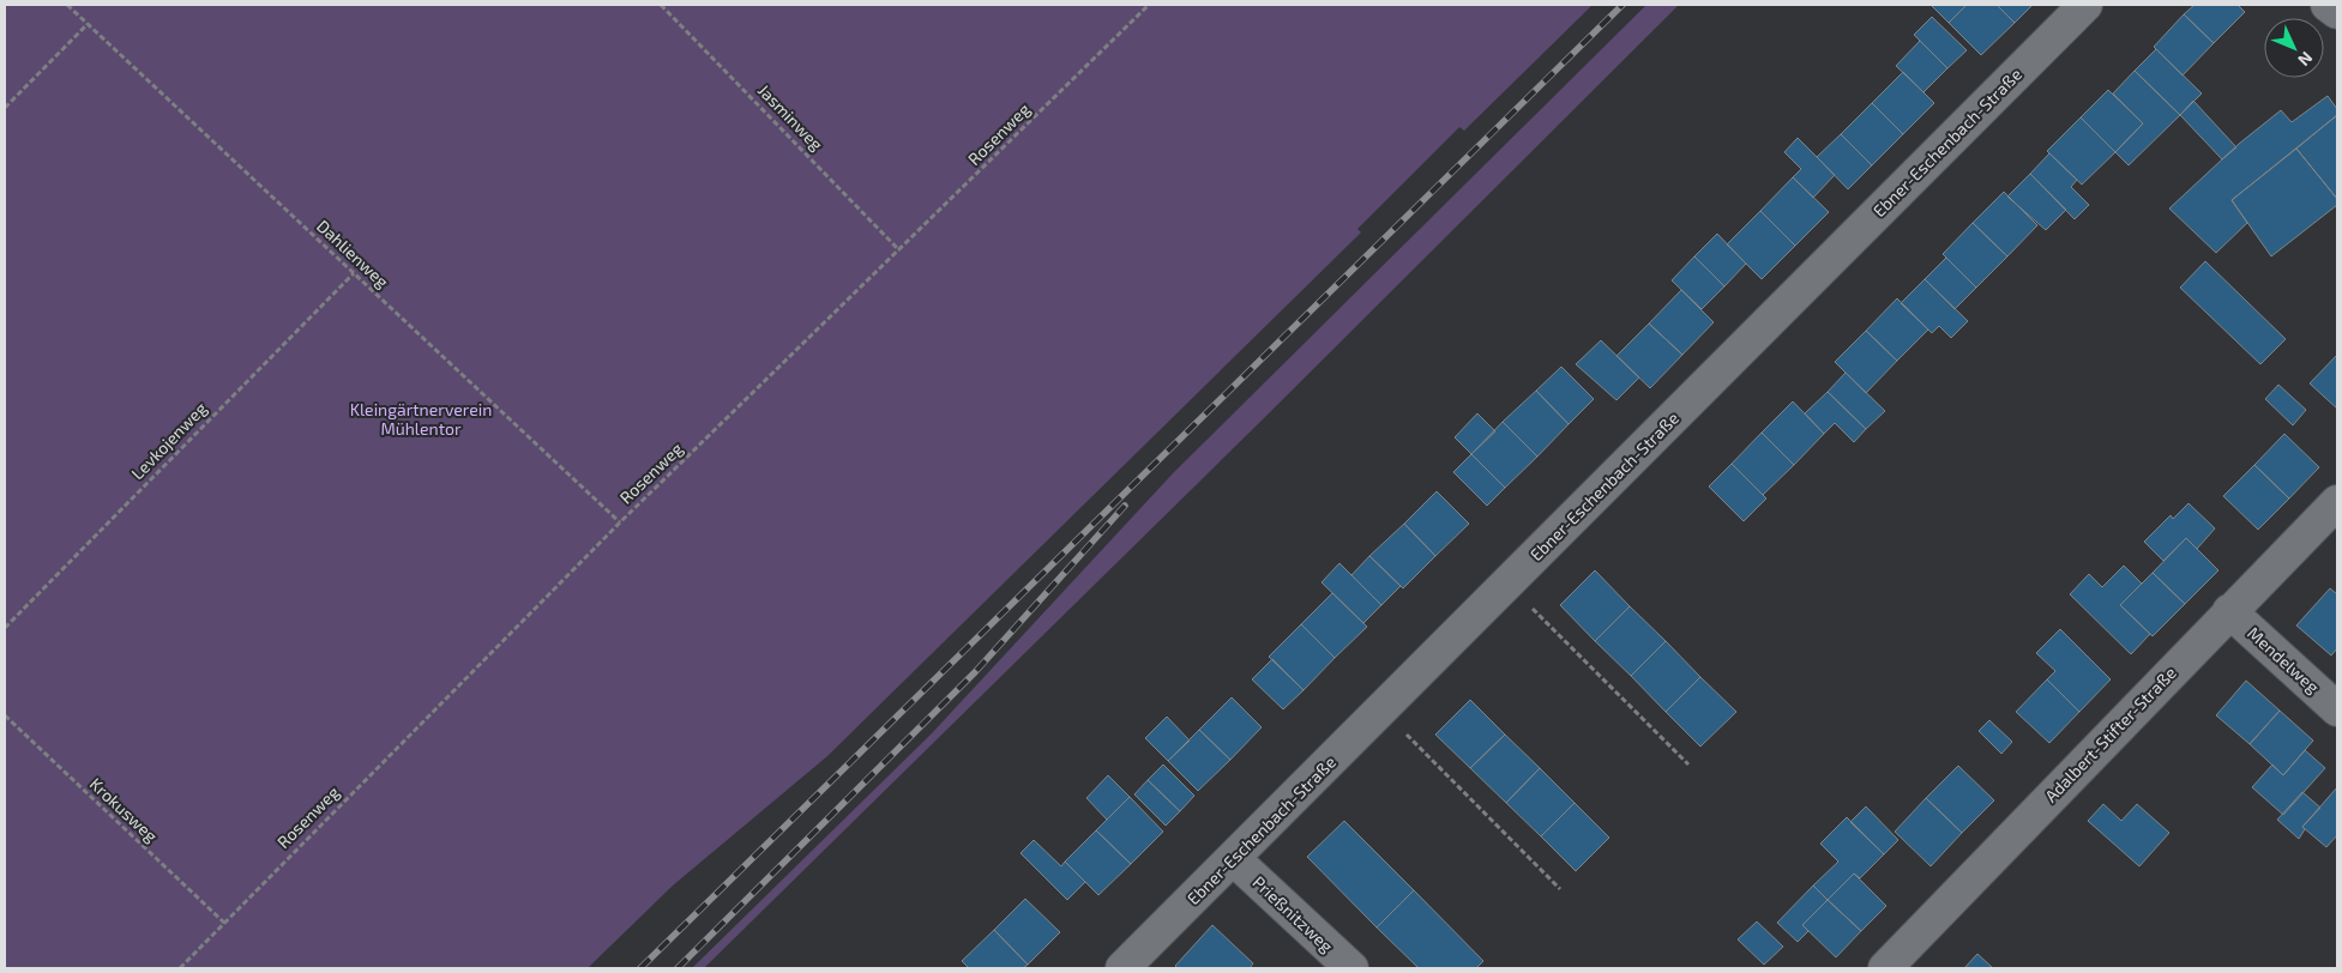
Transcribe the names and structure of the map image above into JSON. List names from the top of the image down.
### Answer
{
  "streets": {
    "street": [
      "Ebner-Eschenbach-Straße",
      "Mendelweg",
      "Adalbert-Stifter-Straße",
      "Prießnitzweg"
    ],
    "path": [
      "Jasminweg",
      "Rosenweg",
      "Dahlienweg",
      "Levkojenweg",
      "Krokusweg"
    ]
  },
  "crossings": [
    ["Jasminweg", "Rosenweg"],
    ["Rosenweg", "Dahlienweg"],
    ["Rosenweg", "Krokusweg"],
    ["Ebner-Eschenbach-Straße", "Prießnitzweg"],
    ["Dahlienweg", "Levkojenweg"],
    ["Mendelweg", "Adalbert-Stifter-Straße"]
  ],
  "parks": ["Kleingärtnerverein Mühlentor"],
  "north": "bottom right"
}
